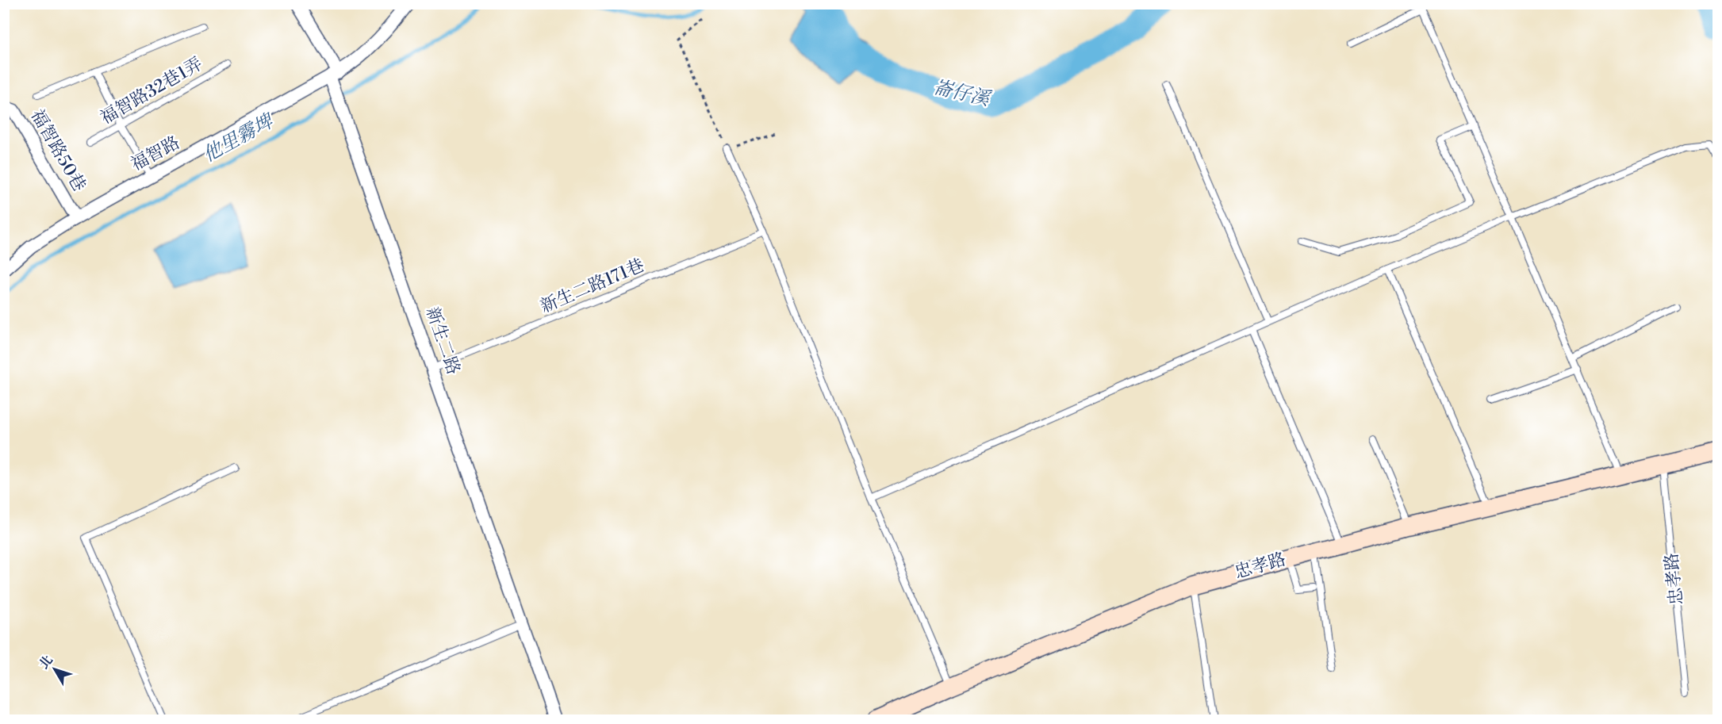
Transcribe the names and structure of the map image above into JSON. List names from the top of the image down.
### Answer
{
  "streets": {
    "main road": ["忠孝路"],
    "street": ["福智路50巷", "福智路", "新生二路"],
    "lane": ["福智路32巷1弄", "新生二路171巷"]
  },
  "crossings": [
    ["福智路50巷", "福智路"],
    ["福智路", "新生二路"],
    ["新生二路171巷", "新生二路"]
  ],
  "water": ["崙仔溪", "他里霧埤"],
  "north": "top left"
}
